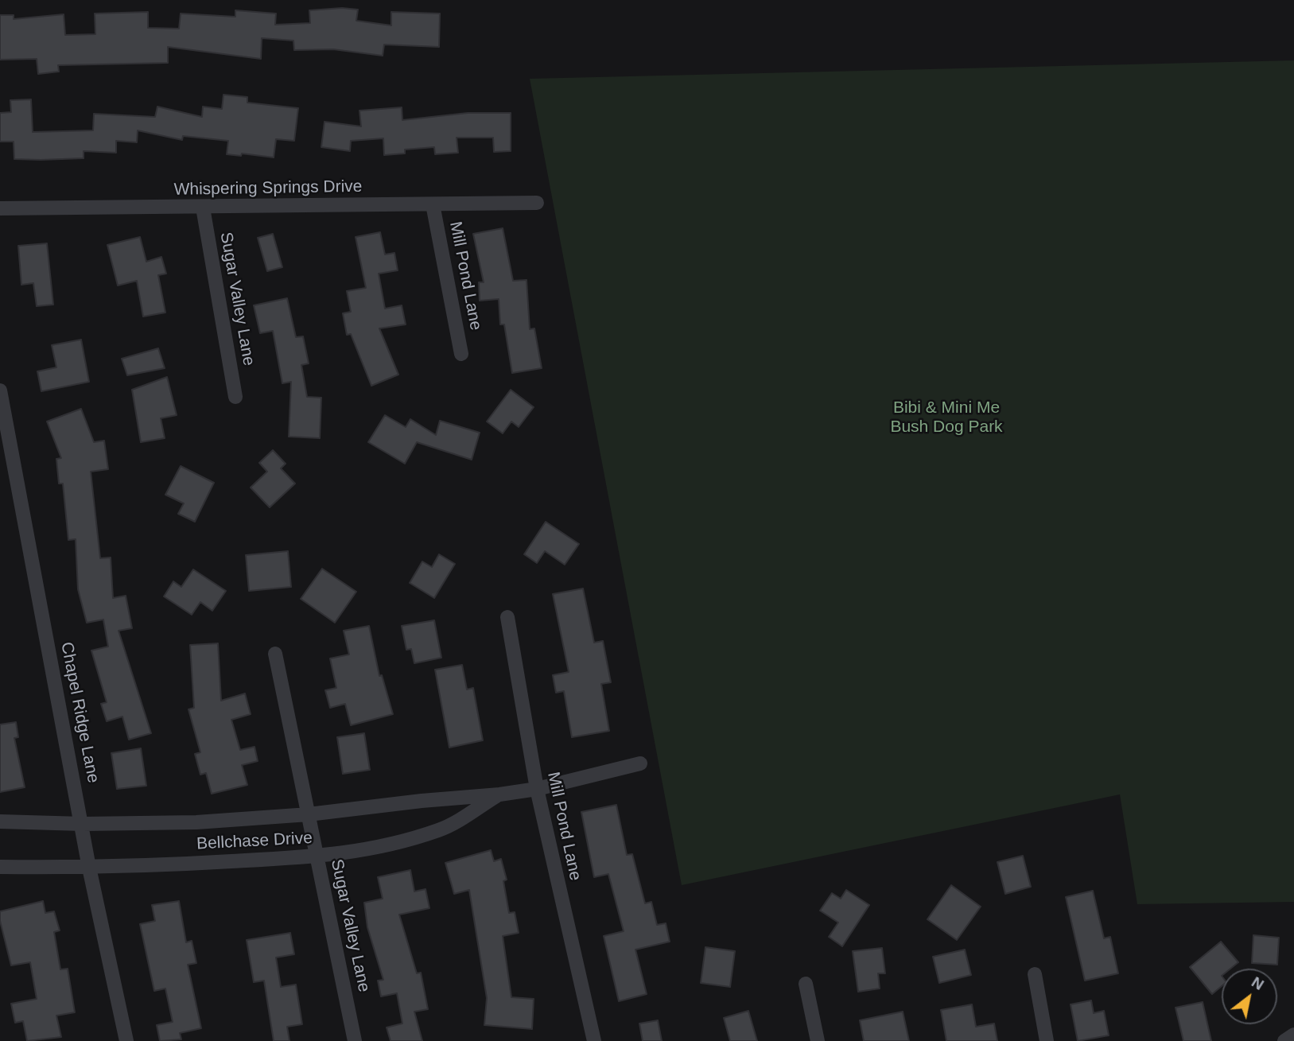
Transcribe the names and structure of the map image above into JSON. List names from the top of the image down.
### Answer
{
  "streets": {
    "street": [
      "Whispering Springs Drive",
      "Mill Pond Lane",
      "Sugar Valley Lane",
      "Chapel Ridge Lane",
      "Bellchase Drive"
    ]
  },
  "crossings": [
    ["Whispering Springs Drive", "Mill Pond Lane"],
    ["Whispering Springs Drive", "Sugar Valley Lane"],
    ["Mill Pond Lane", "Bellchase Drive"],
    ["Sugar Valley Lane", "Bellchase Drive"],
    ["Chapel Ridge Lane", "Bellchase Drive"]
  ],
  "parks": ["Bibi & Mini Me Bush Dog Park"],
  "north": "top right"
}
